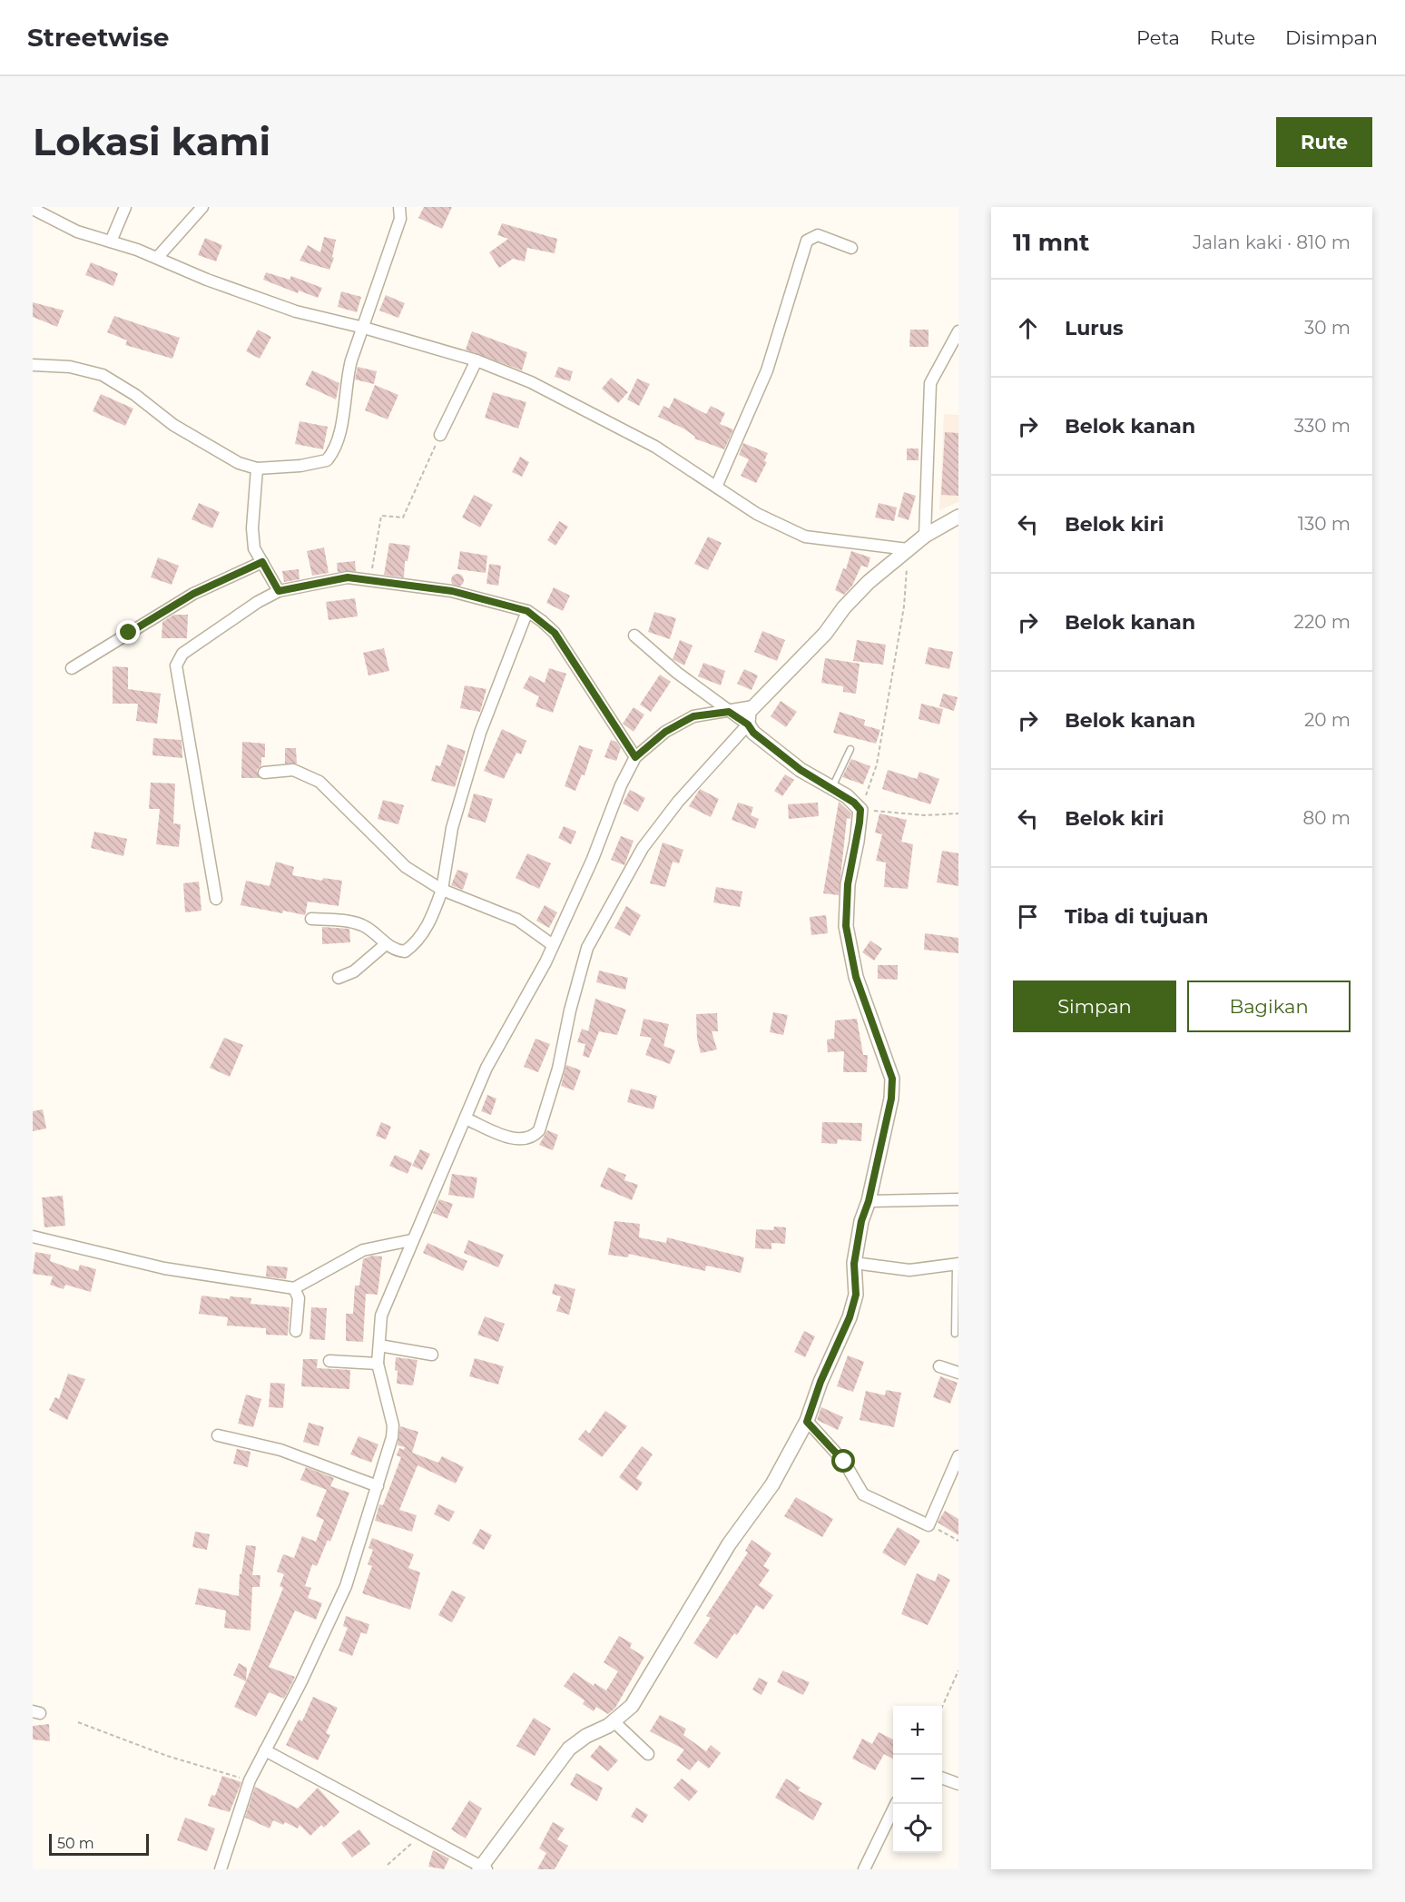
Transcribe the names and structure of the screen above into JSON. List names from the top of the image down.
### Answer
{
  "scale_bar": "50 m",
  "page": {
    "header": "Streetwise",
    "nav": ["Peta", "Rute", "Disimpan"],
    "buttons": [
      "Rute",
      ["Simpan", "Bagikan"]
    ],
    "title": "Lokasi kami",
    "heading": ["11 mnt", "Jalan kaki · 810 m"],
    "list": [
      ["Lurus", "30 m"],
      ["Belok kanan", "330 m"],
      ["Belok kiri", "130 m"],
      ["Belok kanan", "220 m"],
      ["Belok kanan", "20 m"],
      ["Belok kiri", "80 m"],
      "Tiba di tujuan"
    ],
    "map_buttons": ["+", "−"],
    "scale": "50 m"
  }
}
